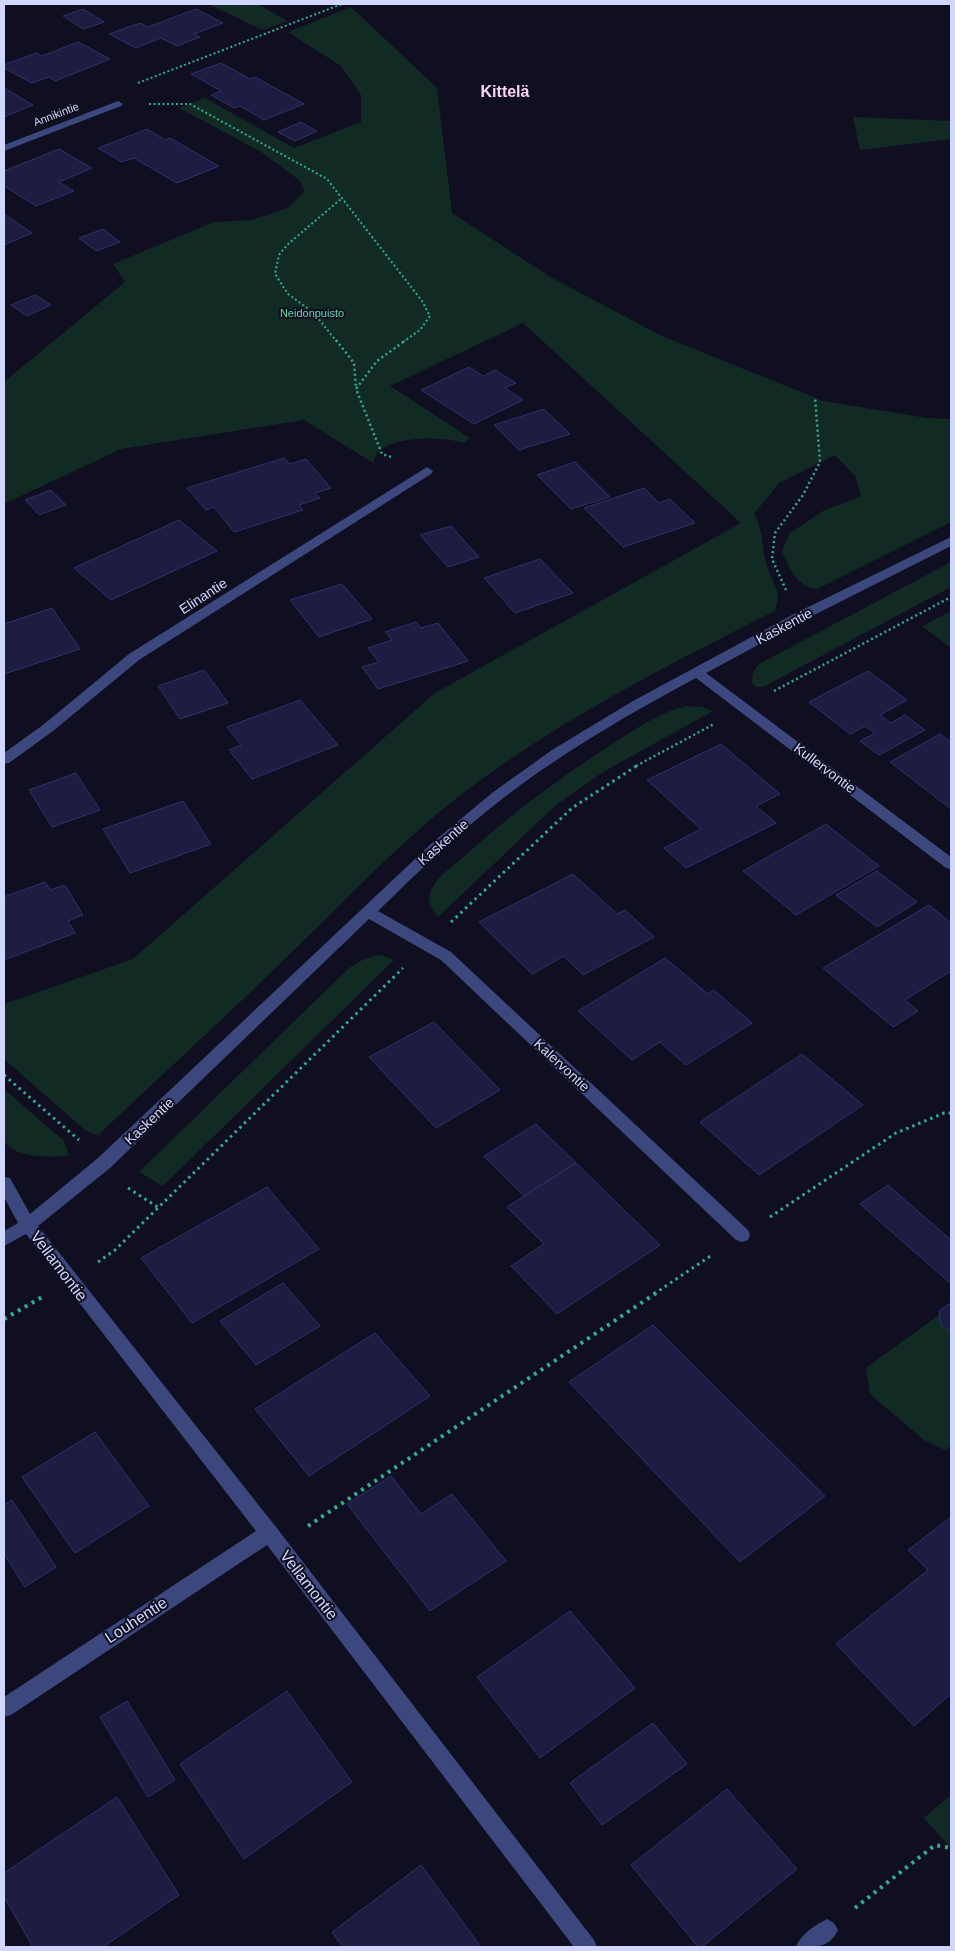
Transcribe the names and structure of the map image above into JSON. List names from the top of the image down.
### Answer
{
  "streets": {
    "street": [
      "Annikintie",
      "Elinantie",
      "Kaskentie",
      "Kullervontie",
      "Kalervontie",
      "Vellamontie",
      "Louhentie"
    ]
  },
  "crossings": [
    ["Kaskentie", "Kullervontie"],
    ["Kaskentie", "Kalervontie"],
    ["Kaskentie", "Vellamontie"],
    ["Vellamontie", "Louhentie"]
  ],
  "districts": ["Kittelä"],
  "parks": ["Neidonpuisto"]
}
